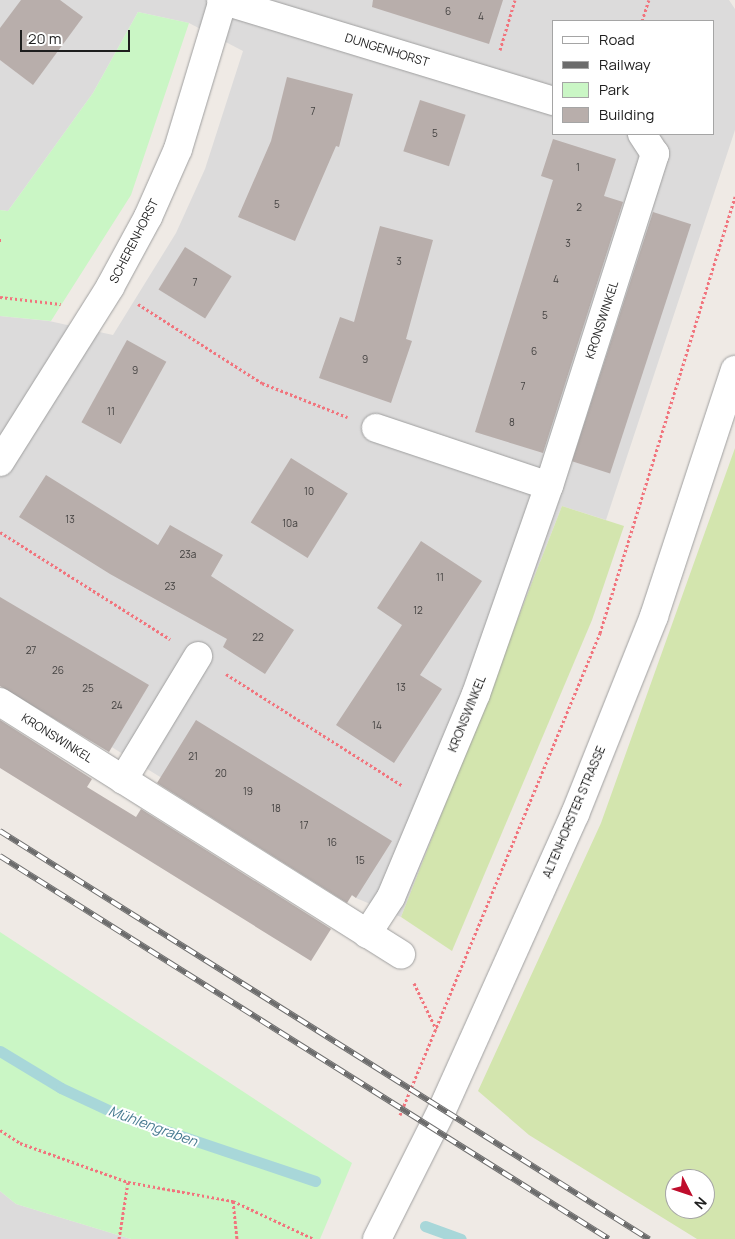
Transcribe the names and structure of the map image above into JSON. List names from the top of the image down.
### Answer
{
  "streets": {
    "street": [
      "DUNGENHORST",
      "SCHERENHORST",
      "KRONSWINKEL",
      "ALTENHORSTER STRASSE"
    ]
  },
  "crossings": [
    ["DUNGENHORST", "SCHERENHORST"]
  ],
  "water": ["Mühlengraben"],
  "house_numbers": [
    "6",
    "4",
    "7",
    "5",
    "1",
    "5",
    "2",
    "3",
    "3",
    "4",
    "7",
    "5",
    "6",
    "9",
    "9",
    "7",
    "11",
    "8",
    "10",
    "13",
    "10a",
    "23a",
    "11",
    "23",
    "12",
    "22",
    "27",
    "26",
    "13",
    "25",
    "24",
    "14",
    "21",
    "20",
    "19",
    "18",
    "17",
    "16",
    "15"
  ],
  "legend": [
    "Road",
    "Railway",
    "Park",
    "Building"
  ],
  "scale_bar": "20 m",
  "north": "bottom right"
}
